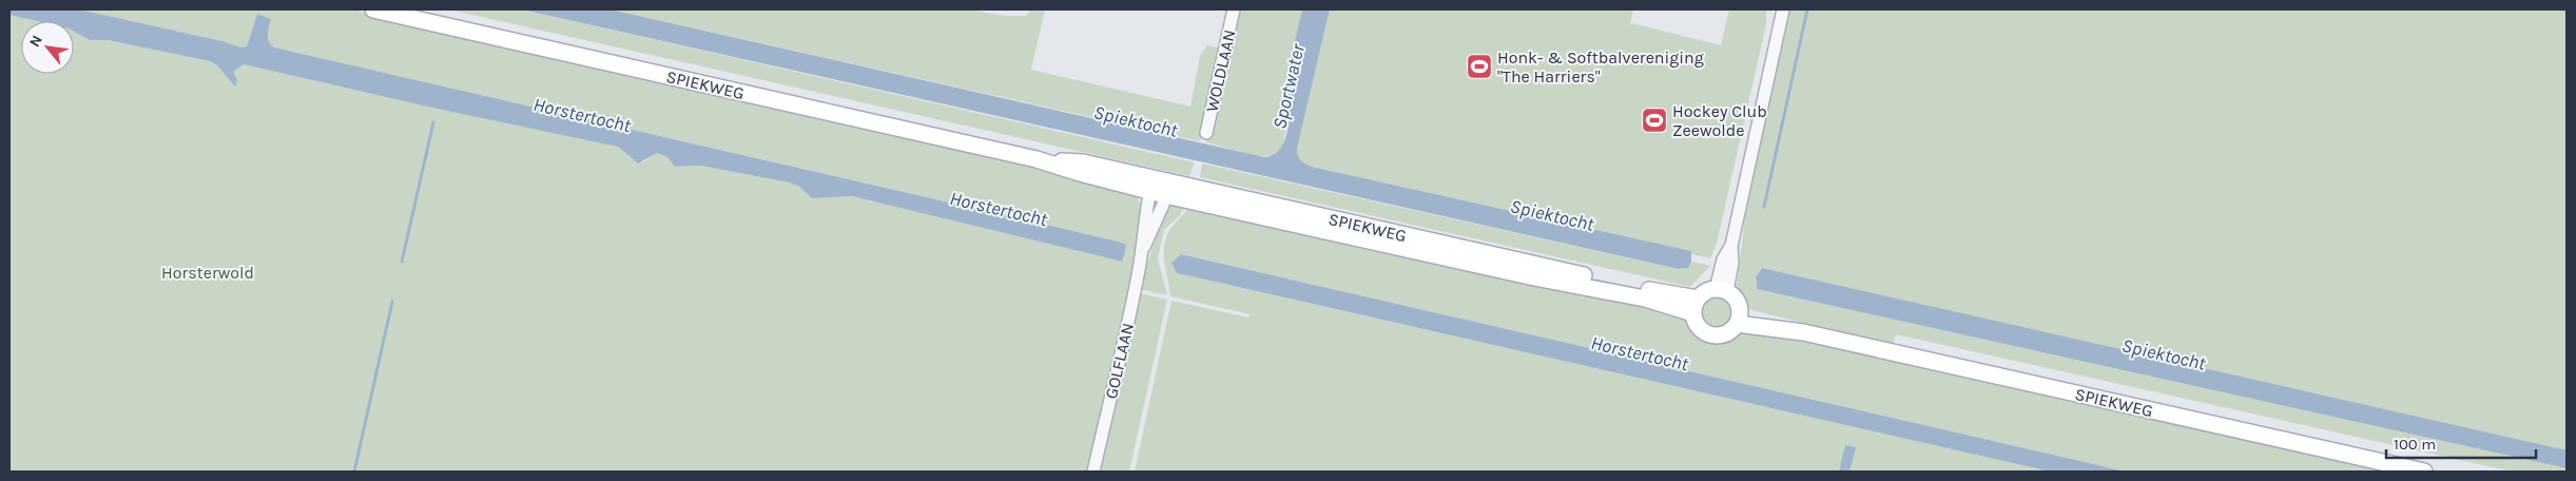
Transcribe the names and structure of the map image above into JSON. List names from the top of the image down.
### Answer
{
  "streets": {
    "main road": ["SPIEKWEG"],
    "street": ["WOLDLAAN", "GOLFLAAN"]
  },
  "crossings": [
    ["SPIEKWEG", "GOLFLAAN"]
  ],
  "water": ["Sportwater", "Horstertocht", "Spiektocht"],
  "parks": ["Horsterwold"],
  "places": {
    "sports": ["Honk- & Softbalvereniging \"The Harriers\"", "Hockey Club Zeewolde"]
  },
  "scale_bar": "100 m",
  "north": "top left"
}
